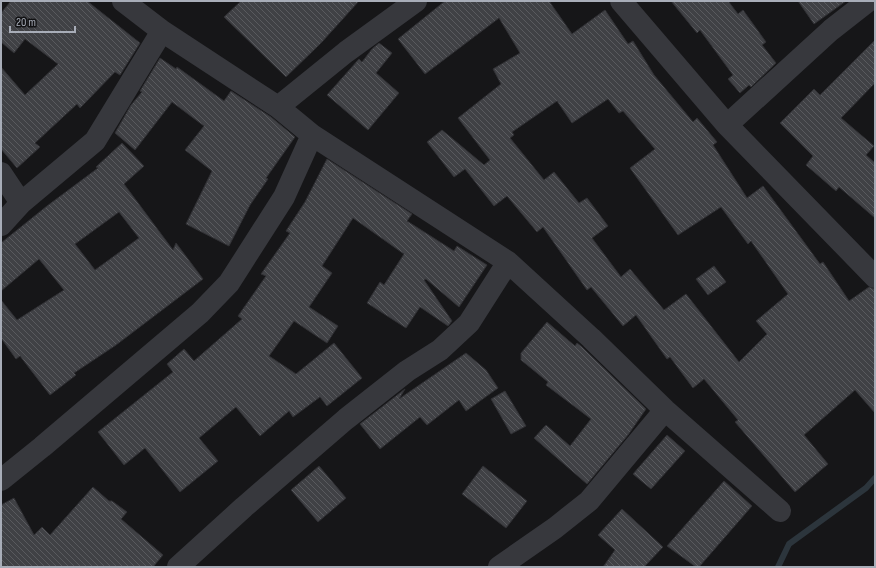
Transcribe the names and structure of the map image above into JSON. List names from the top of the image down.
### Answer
{
  "scale_bar": "20 m"
}
